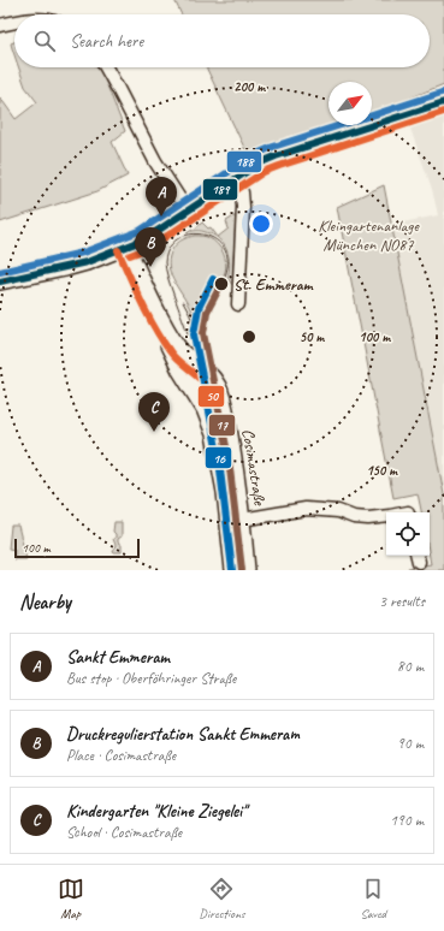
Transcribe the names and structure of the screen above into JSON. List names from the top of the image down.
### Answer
{
  "streets": {
    "main road": ["Cosimastraße"]
  },
  "parks": ["Kleingartenanlage München NO87"],
  "places": ["St. Emmeram"],
  "lines": [
    "transit line 188",
    "transit line 189",
    "transit line 50",
    "transit line 16",
    "transit line 17"
  ],
  "scale_bar": "100 m",
  "north": "top right",
  "page": {
    "search": "Search here",
    "pins": ["A", "B", "C"],
    "scale": "100 m",
    "heading": ["Nearby", "3 results"],
    "list": [
      {
        "mark": "A",
        "name": "Sankt Emmeram",
        "note": "Bus stop · Oberföhringer Straße",
        "value": "80 m"
      },
      {
        "mark": "B",
        "name": "Druckregulierstation Sankt Emmeram",
        "note": "Place · Cosimastraße",
        "value": "90 m"
      },
      {
        "mark": "C",
        "name": "Kindergarten \"Kleine Ziegelei\"",
        "note": "School · Cosimastraße",
        "value": "190 m"
      }
    ],
    "nav": ["Map", "Directions", "Saved"]
  },
  "rings": [
    "200 m",
    "50 m",
    "100 m",
    "150 m"
  ]
}
